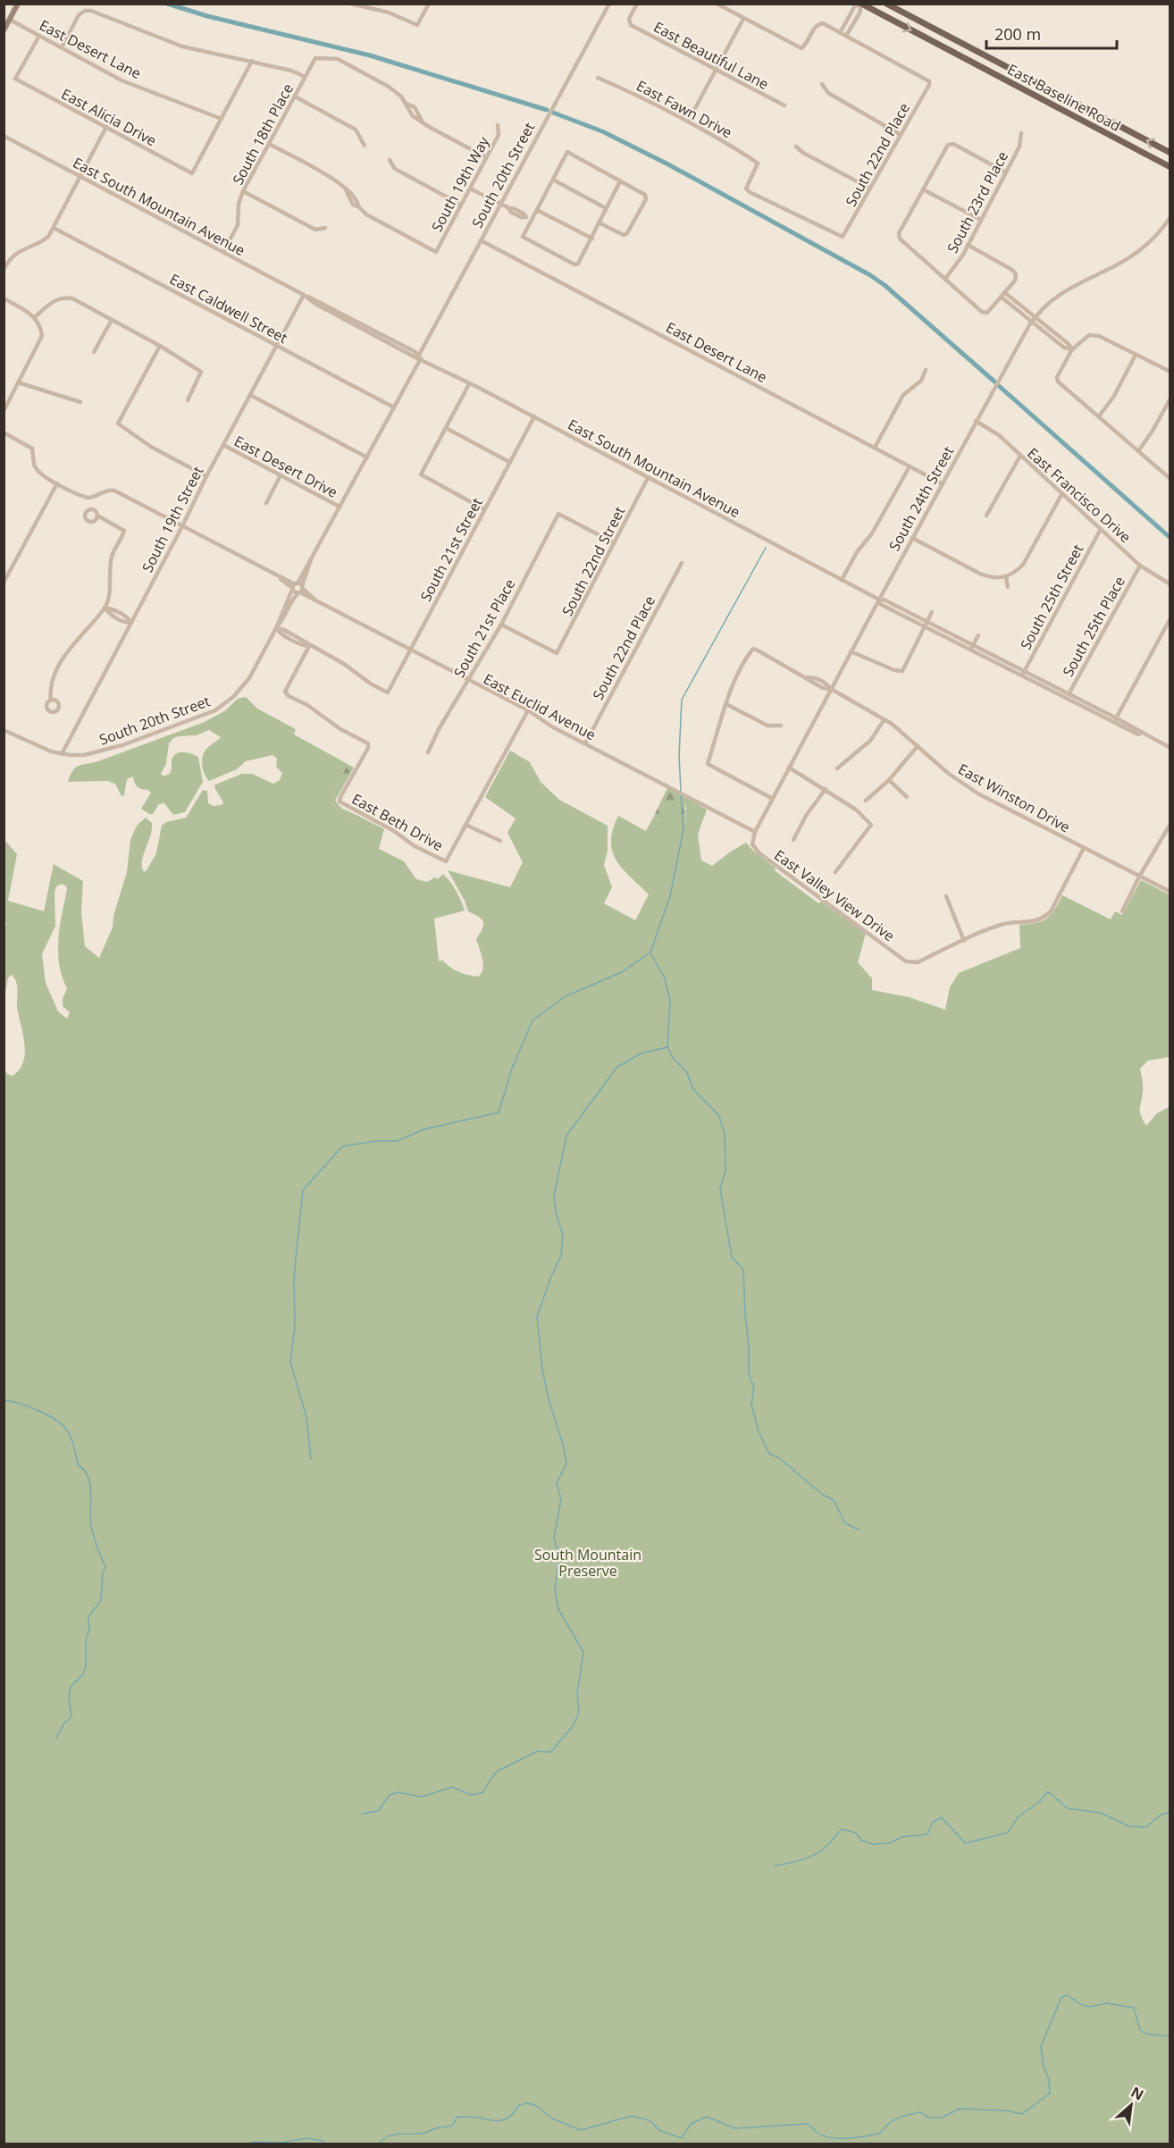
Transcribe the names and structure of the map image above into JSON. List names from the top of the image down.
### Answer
{
  "streets": {
    "main road": ["East Baseline Road"],
    "street": [
      "East Desert Lane",
      "East Beautiful Lane",
      "East Fawn Drive",
      "East Alicia Drive",
      "South 18th Place",
      "South 22nd Place",
      "South 20th Street",
      "South 19th Way",
      "South 23rd Place",
      "East South Mountain Avenue",
      "East Caldwell Street",
      "East Desert Drive",
      "East Francisco Drive",
      "South 24th Street",
      "South 19th Street",
      "South 21st Street",
      "South 22nd Street",
      "South 25th Street",
      "South 25th Place",
      "South 21st Place",
      "East Euclid Avenue",
      "East Winston Drive",
      "East Beth Drive",
      "East Valley View Drive"
    ]
  },
  "crossings": [
    ["East Desert Lane", "East Alicia Drive"],
    ["East Desert Lane", "South 20th Street"],
    ["East Desert Lane", "South 24th Street"],
    ["East Fawn Drive", "South 22nd Place"],
    ["South 18th Place", "South 19th Way"],
    ["South 18th Place", "East South Mountain Avenue"],
    ["South 22nd Place", "East Euclid Avenue"],
    ["South 20th Street", "East South Mountain Avenue"],
    ["South 20th Street", "East Caldwell Street"],
    ["South 20th Street", "East Desert Drive"],
    ["South 20th Street", "South 19th Street"],
    ["South 20th Street", "East Euclid Avenue"],
    ["East South Mountain Avenue", "South 24th Street"],
    ["East South Mountain Avenue", "South 19th Street"],
    ["East South Mountain Avenue", "South 21st Street"],
    ["East South Mountain Avenue", "South 22nd Street"],
    ["East South Mountain Avenue", "South 25th Street"],
    ["East South Mountain Avenue", "South 25th Place"],
    ["East Caldwell Street", "South 19th Street"],
    ["East Desert Drive", "South 19th Street"],
    ["East Francisco Drive", "South 24th Street"],
    ["East Francisco Drive", "South 25th Street"],
    ["East Francisco Drive", "South 25th Place"],
    ["South 24th Street", "East Euclid Avenue"],
    ["South 24th Street", "East Winston Drive"],
    ["South 24th Street", "East Valley View Drive"],
    ["South 21st Street", "East Euclid Avenue"],
    ["South 21st Street", "East Beth Drive"],
    ["South 22nd Street", "South 21st Place"],
    ["South 21st Place", "East Euclid Avenue"]
  ],
  "parks": ["South Mountain Preserve"],
  "scale_bar": "200 m",
  "north": "top right"
}
